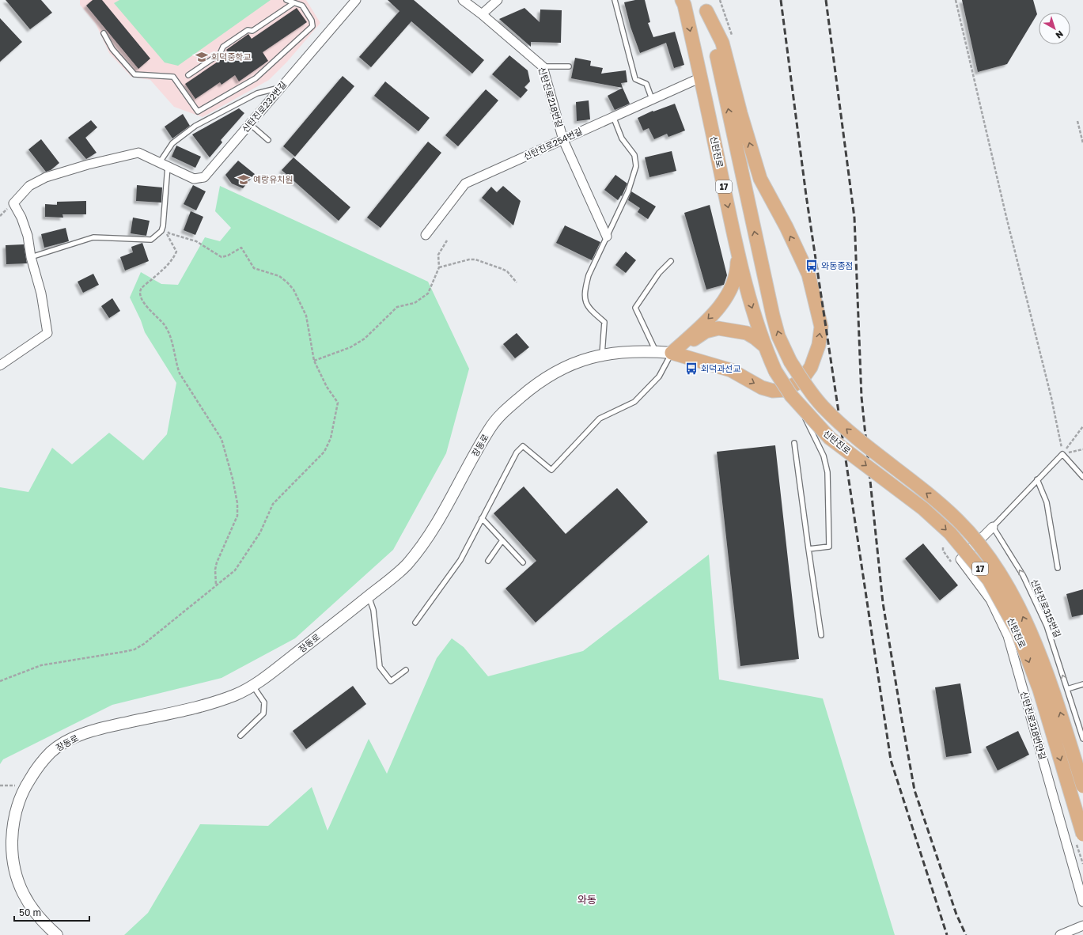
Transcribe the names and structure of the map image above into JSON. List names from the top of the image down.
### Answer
{
  "streets": {
    "main road": ["신탄진로", "17"],
    "street": [
      "신탄진로218번길",
      "신탄진로232번길",
      "신탄진로254번길",
      "장동로",
      "신탄진로318번안길"
    ],
    "lane": ["신탄진로315번길"]
  },
  "crossings": [
    ["신탄진로218번길", "신탄진로254번길"],
    ["신탄진로254번길", "신탄진로"],
    ["신탄진로315번길", "신탄진로318번안길"]
  ],
  "one_way": ["신탄진로315번길"],
  "districts": ["와동"],
  "places": {
    "school or university": ["회덕중학교", "예랑유치원"],
    "bus stop": ["와동종점", "회덕과선교"]
  },
  "scale_bar": "50 m",
  "north": "bottom right"
}
